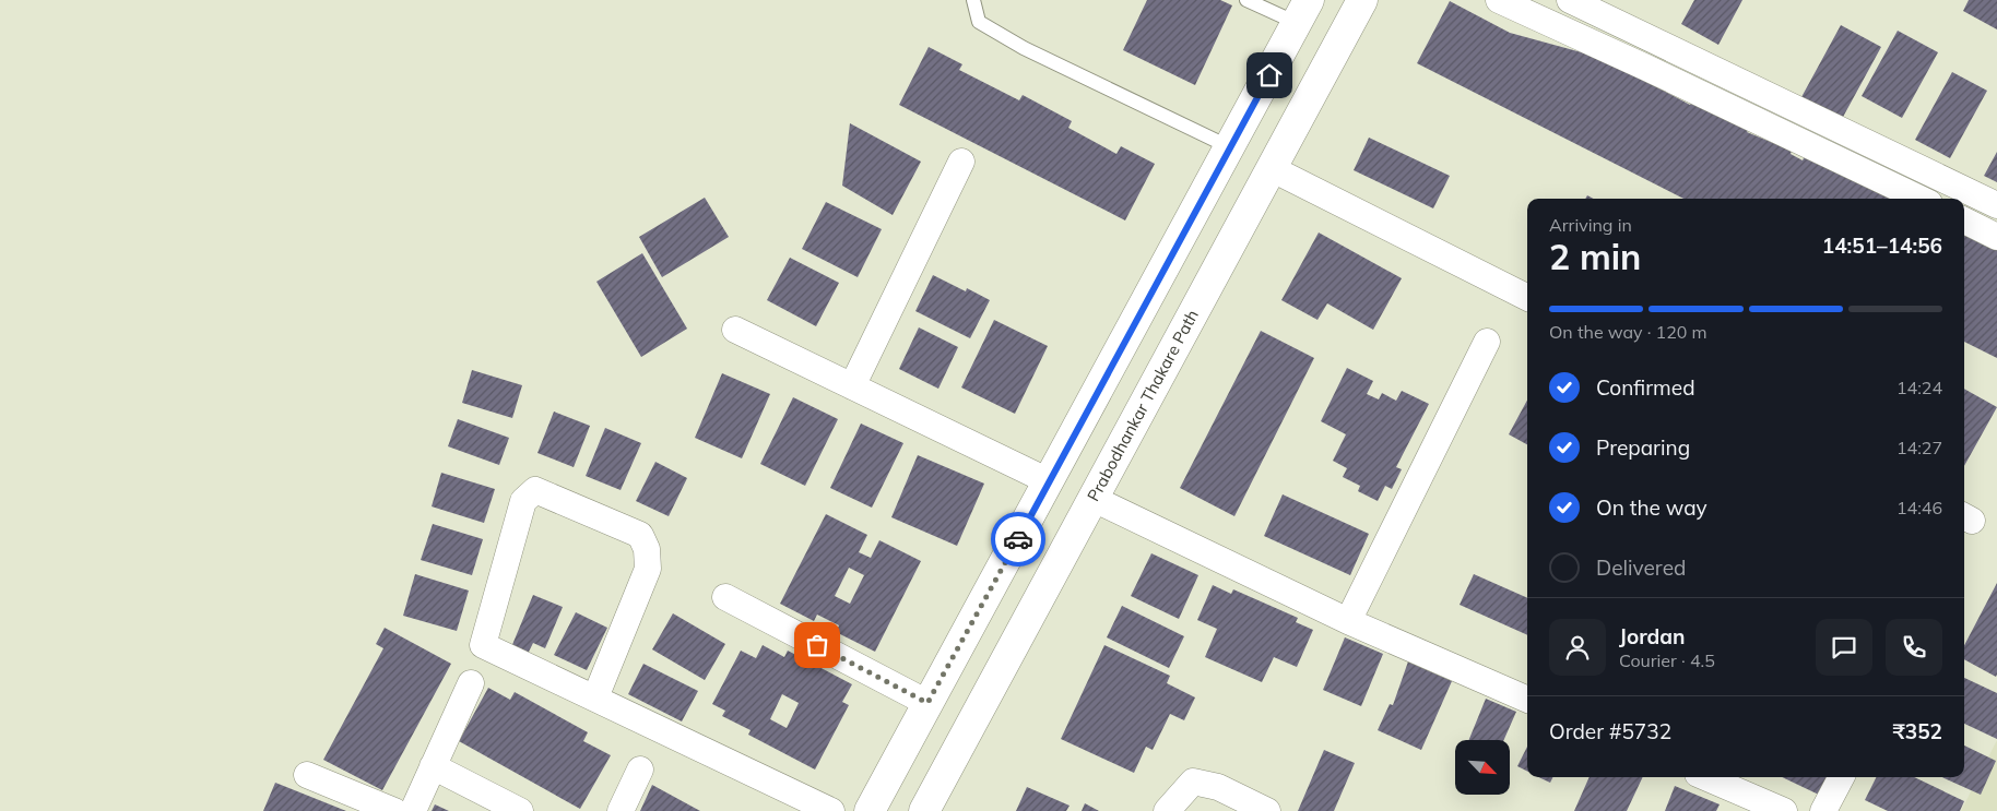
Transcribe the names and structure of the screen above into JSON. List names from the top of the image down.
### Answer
{
  "streets": {
    "main road": ["Prabodhankar Thakare Path"]
  },
  "north": "bottom right",
  "page": {
    "heading": ["2 min", "Arriving in", "14:51–14:56"],
    "panel": [
      "Jordan",
      "Courier · 4.5",
      "Order #5732",
      "₹352"
    ],
    "bar": "On the way · 120 m",
    "list": [
      ["Confirmed", "14:24"],
      ["Preparing", "14:27"],
      ["On the way", "14:46"],
      "Delivered"
    ]
  }
}
